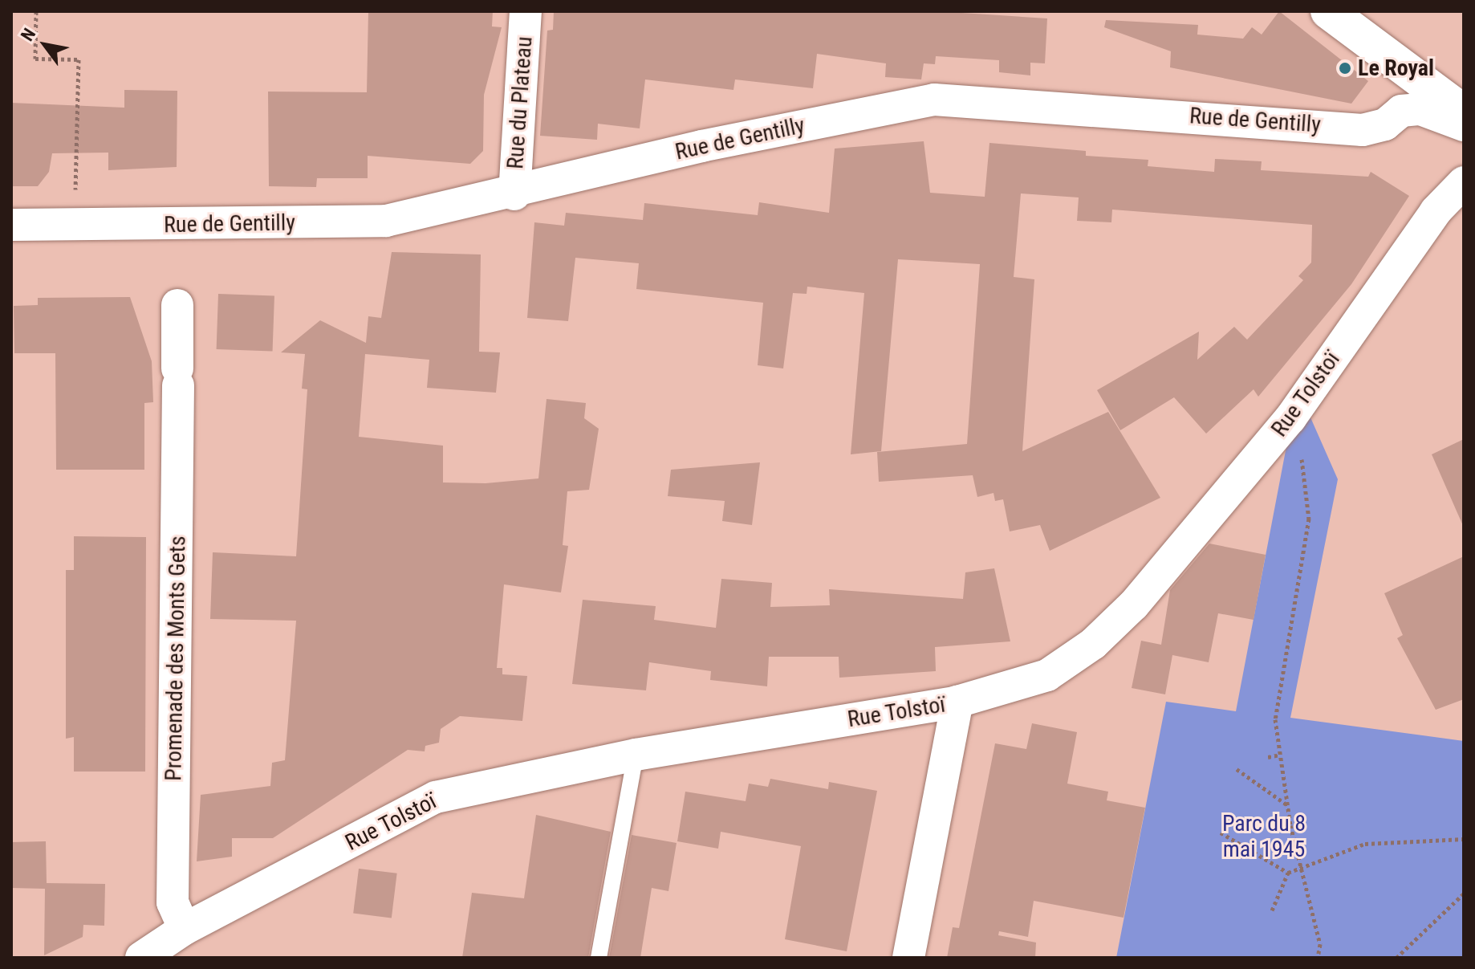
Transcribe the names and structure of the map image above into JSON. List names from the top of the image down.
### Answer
{
  "streets": {
    "street": [
      "Rue du Plateau",
      "Rue de Gentilly",
      "Rue Tolstoï",
      "Promenade des Monts Gets"
    ]
  },
  "crossings": [
    ["Rue du Plateau", "Rue de Gentilly"],
    ["Rue Tolstoï", "Promenade des Monts Gets"]
  ],
  "parks": ["Parc du 8 mai 1945"],
  "places": ["Le Royal"],
  "north": "top left"
}
